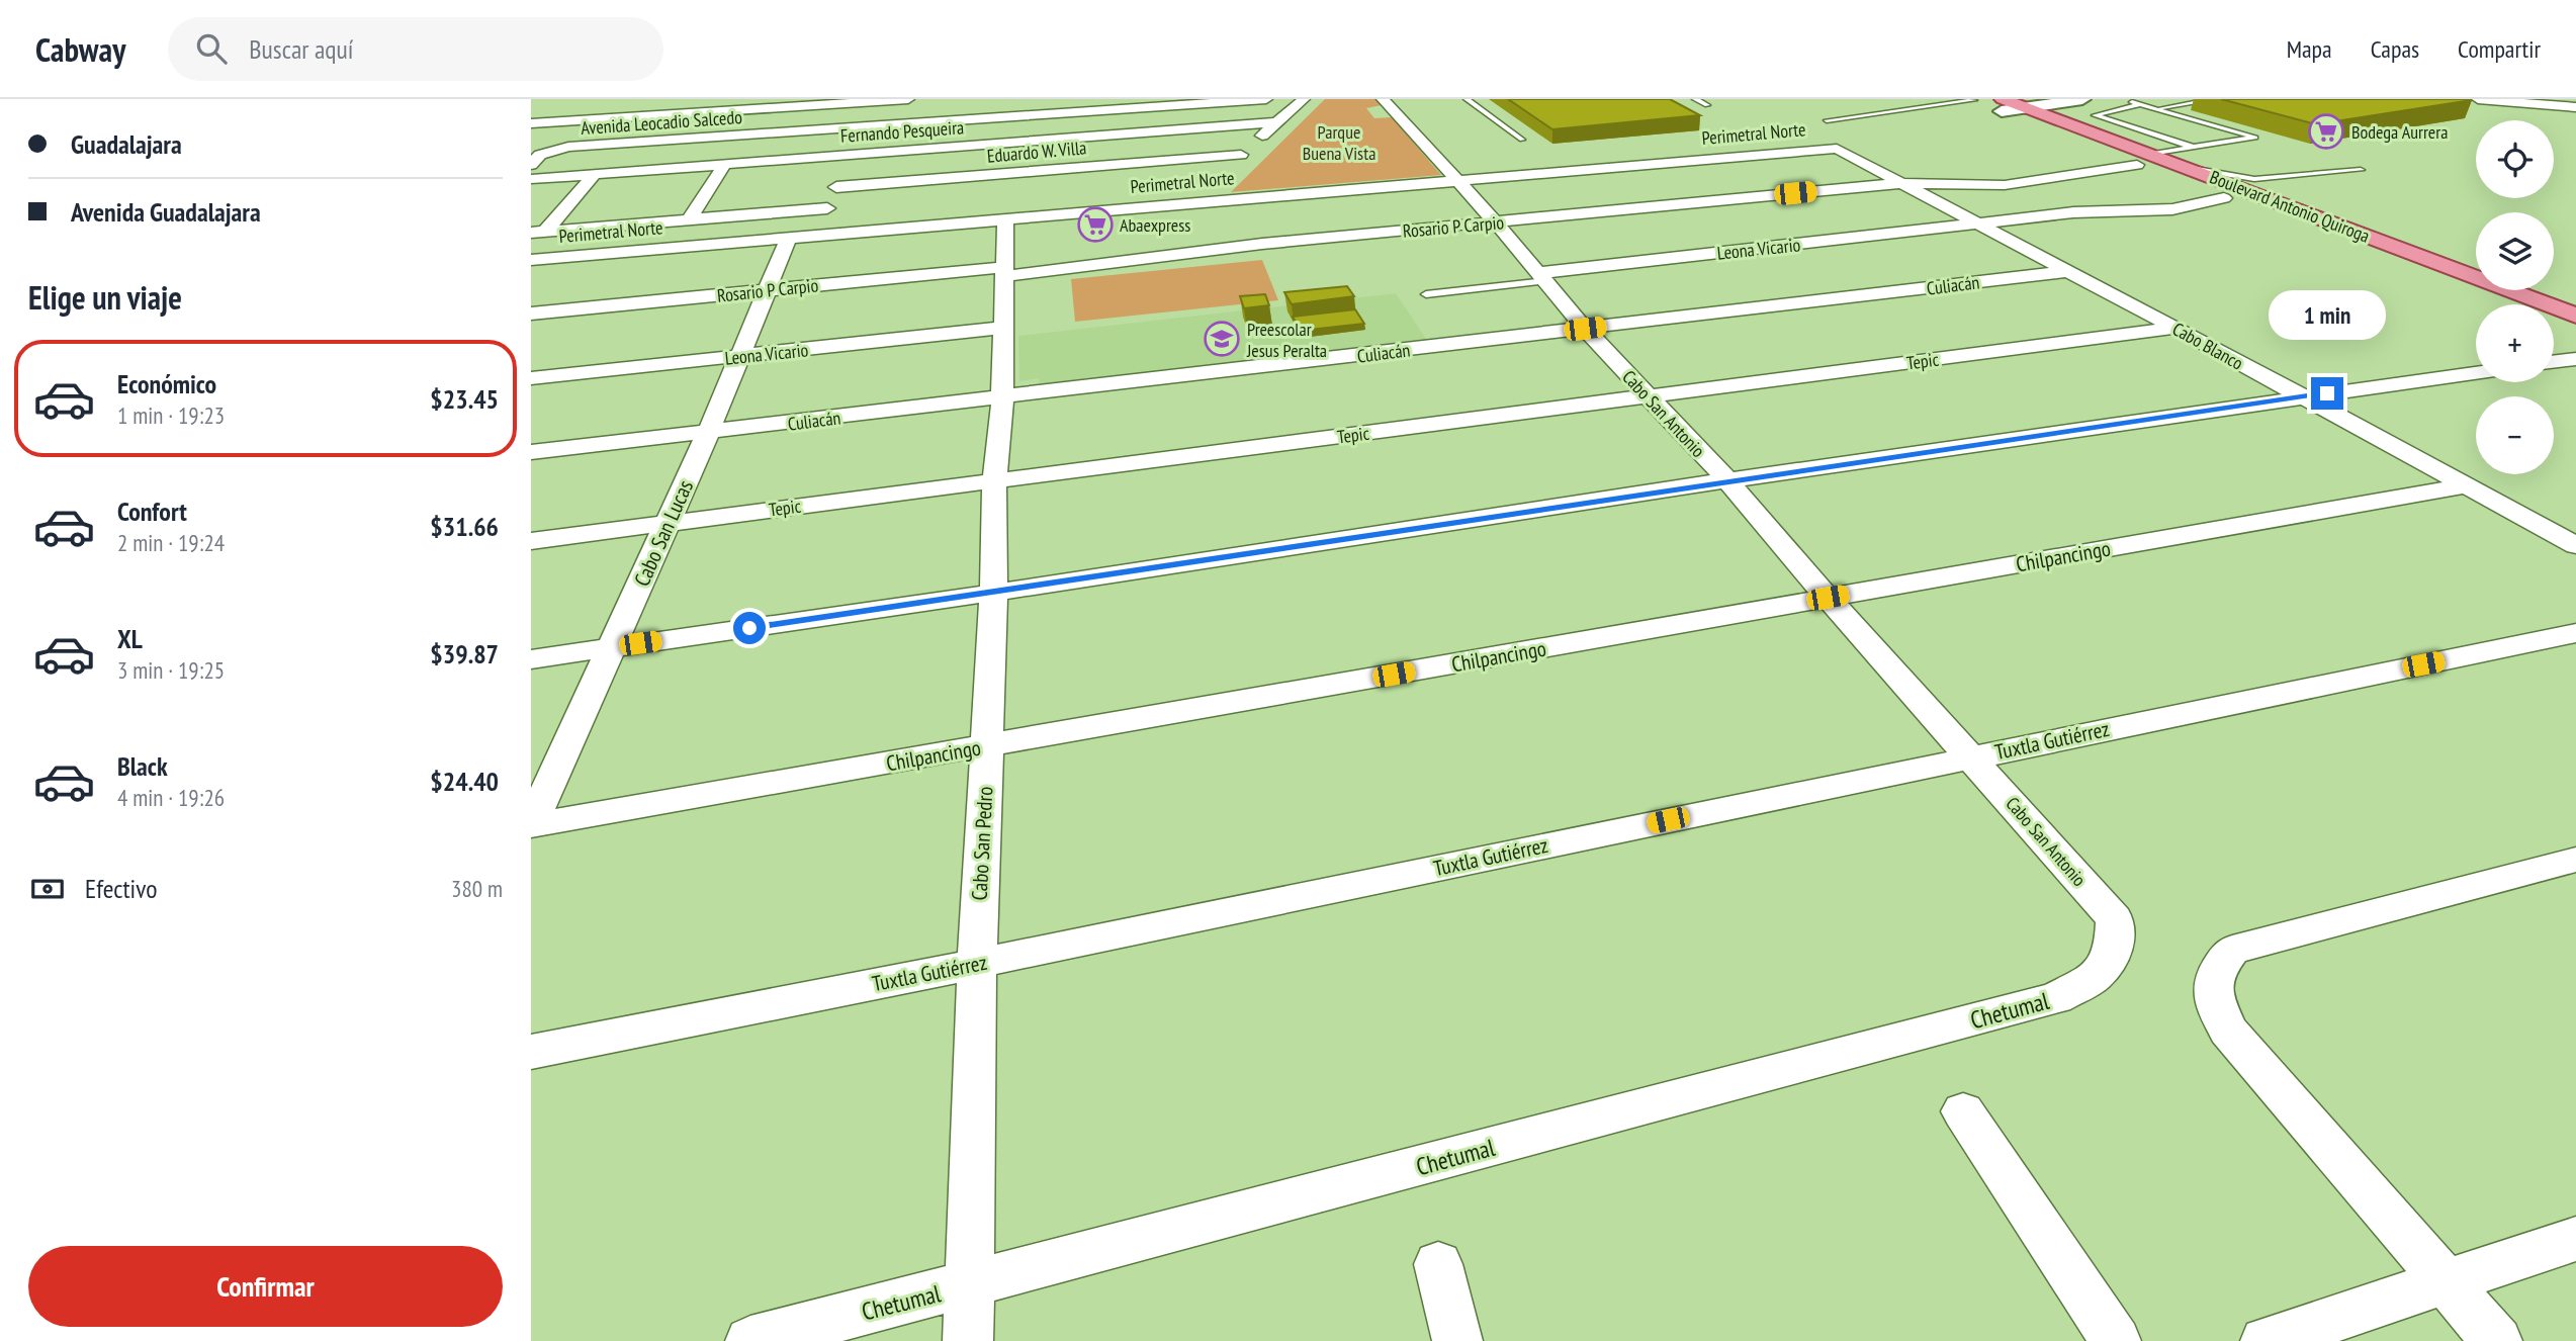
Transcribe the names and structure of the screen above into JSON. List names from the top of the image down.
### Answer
{
  "streets": {
    "main road": ["Boulevard Antonio Quiroga"],
    "street": [
      "Avenida Leocadio Salcedo",
      "Fernando Pesqueira",
      "Perimetral Norte",
      "Eduardo W. Villa",
      "Rosario P Carpio",
      "Leona Vicario",
      "Culiacán",
      "Cabo Blanco",
      "Tepic",
      "Cabo San Antonio",
      "Cabo San Lucas",
      "Chilpancingo",
      "Tuxtla Gutiérrez",
      "Cabo San Pedro",
      "Chetumal"
    ]
  },
  "crossings": [
    ["Perimetral Norte", "Cabo Blanco"],
    ["Perimetral Norte", "Cabo San Antonio"],
    ["Perimetral Norte", "Cabo San Lucas"],
    ["Perimetral Norte", "Cabo San Pedro"],
    ["Boulevard Antonio Quiroga", "Rosario P Carpio"],
    ["Boulevard Antonio Quiroga", "Leona Vicario"],
    ["Rosario P Carpio", "Cabo Blanco"],
    ["Rosario P Carpio", "Cabo San Antonio"],
    ["Rosario P Carpio", "Cabo San Lucas"],
    ["Rosario P Carpio", "Cabo San Pedro"],
    ["Leona Vicario", "Cabo Blanco"],
    ["Leona Vicario", "Cabo San Antonio"],
    ["Leona Vicario", "Cabo San Lucas"],
    ["Leona Vicario", "Cabo San Pedro"],
    ["Culiacán", "Cabo Blanco"],
    ["Culiacán", "Cabo San Antonio"],
    ["Culiacán", "Cabo San Lucas"],
    ["Culiacán", "Cabo San Pedro"],
    ["Cabo Blanco", "Tepic"],
    ["Cabo Blanco", "Chilpancingo"],
    ["Tepic", "Cabo San Antonio"],
    ["Tepic", "Cabo San Lucas"],
    ["Tepic", "Cabo San Pedro"],
    ["Cabo San Antonio", "Chilpancingo"],
    ["Cabo San Antonio", "Tuxtla Gutiérrez"],
    ["Cabo San Antonio", "Chetumal"],
    ["Cabo San Lucas", "Chilpancingo"],
    ["Chilpancingo", "Cabo San Pedro"],
    ["Tuxtla Gutiérrez", "Cabo San Pedro"],
    ["Cabo San Pedro", "Chetumal"]
  ],
  "parks": ["Parque Buena Vista"],
  "places": {
    "supermarket": ["Bodega Aurrera", "Abaexpress"],
    "school or university": ["Preescolar Jesus Peralta"]
  },
  "page": {
    "header": "Cabway",
    "search": "Buscar aquí",
    "nav": ["Mapa", "Capas", "Compartir"],
    "banner": ["Guadalajara", "Avenida Guadalajara"],
    "map_buttons": ["+", "−"],
    "heading": "Elige un viaje",
    "bubble": "1 min",
    "list": [
      {
        "name": "Económico",
        "note": "1 min · 19:23",
        "value": "$23.45"
      },
      {
        "name": "Confort",
        "note": "2 min · 19:24",
        "value": "$31.66"
      },
      {
        "name": "XL",
        "note": "3 min · 19:25",
        "value": "$39.87"
      },
      {
        "name": "Black",
        "note": "4 min · 19:26",
        "value": "$24.40"
      }
    ],
    "pay": ["Efectivo", "380 m"],
    "buttons": "Confirmar"
  }
}
